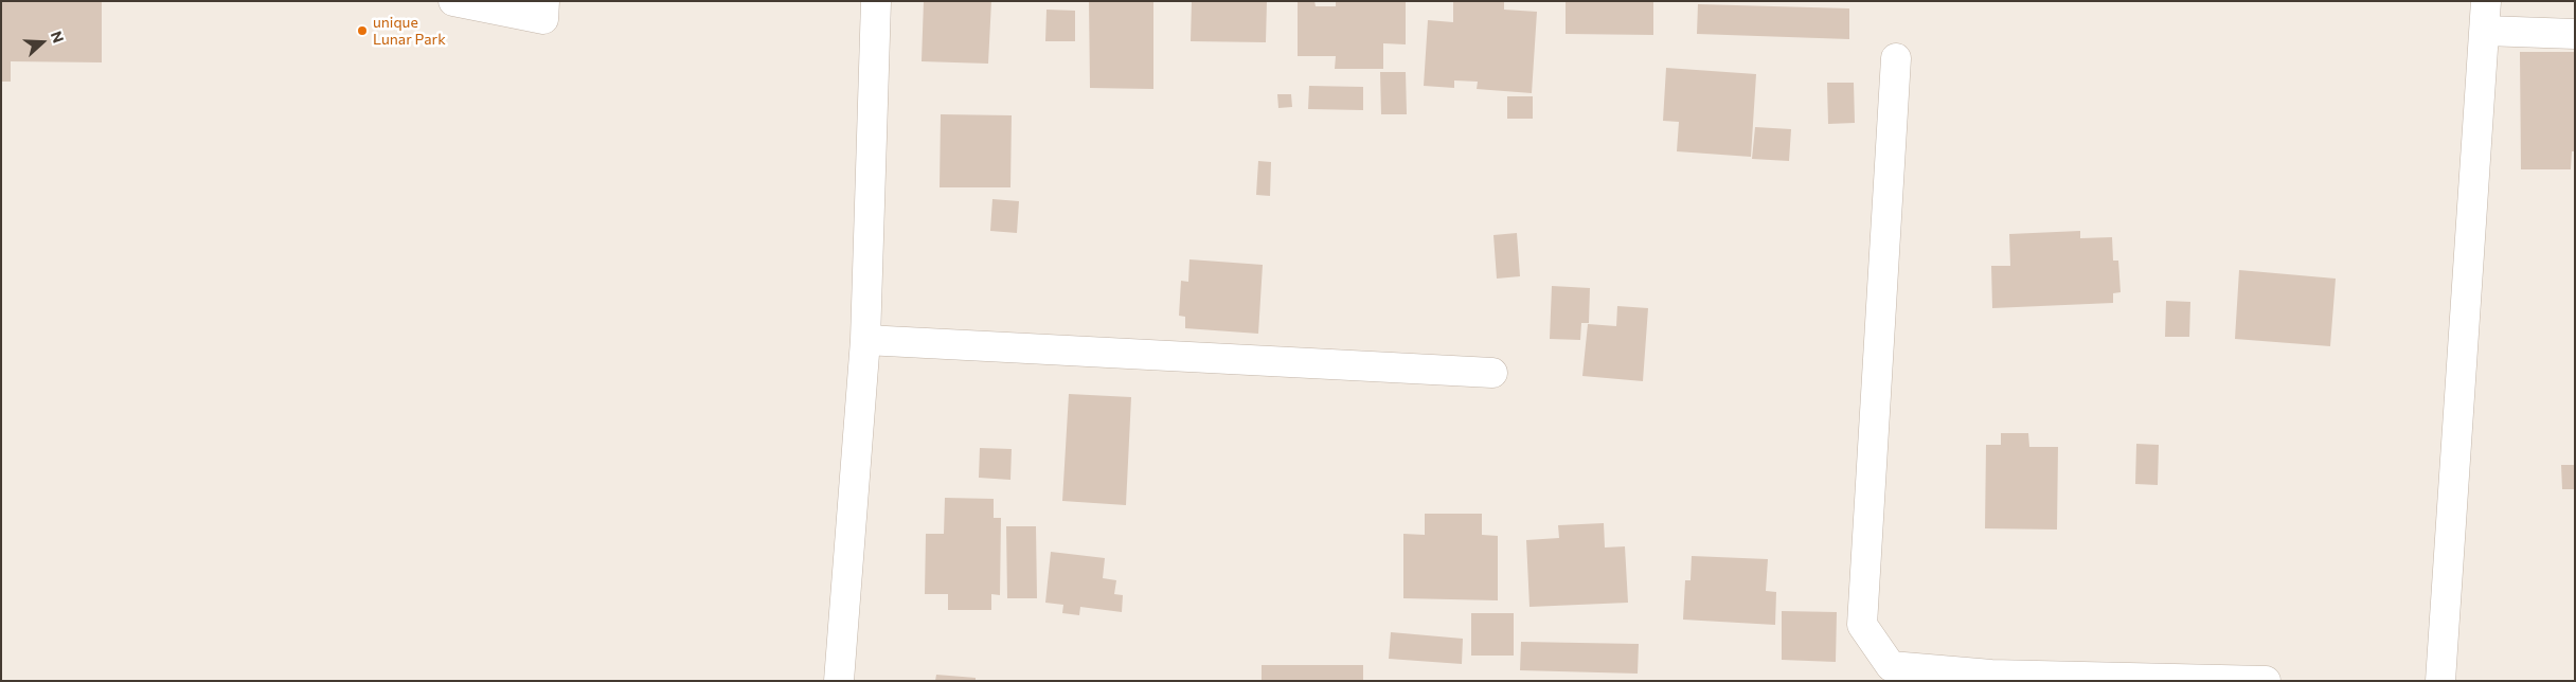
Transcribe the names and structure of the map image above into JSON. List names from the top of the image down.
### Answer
{
  "places": ["unique Lunar Park"],
  "north": "right"
}
